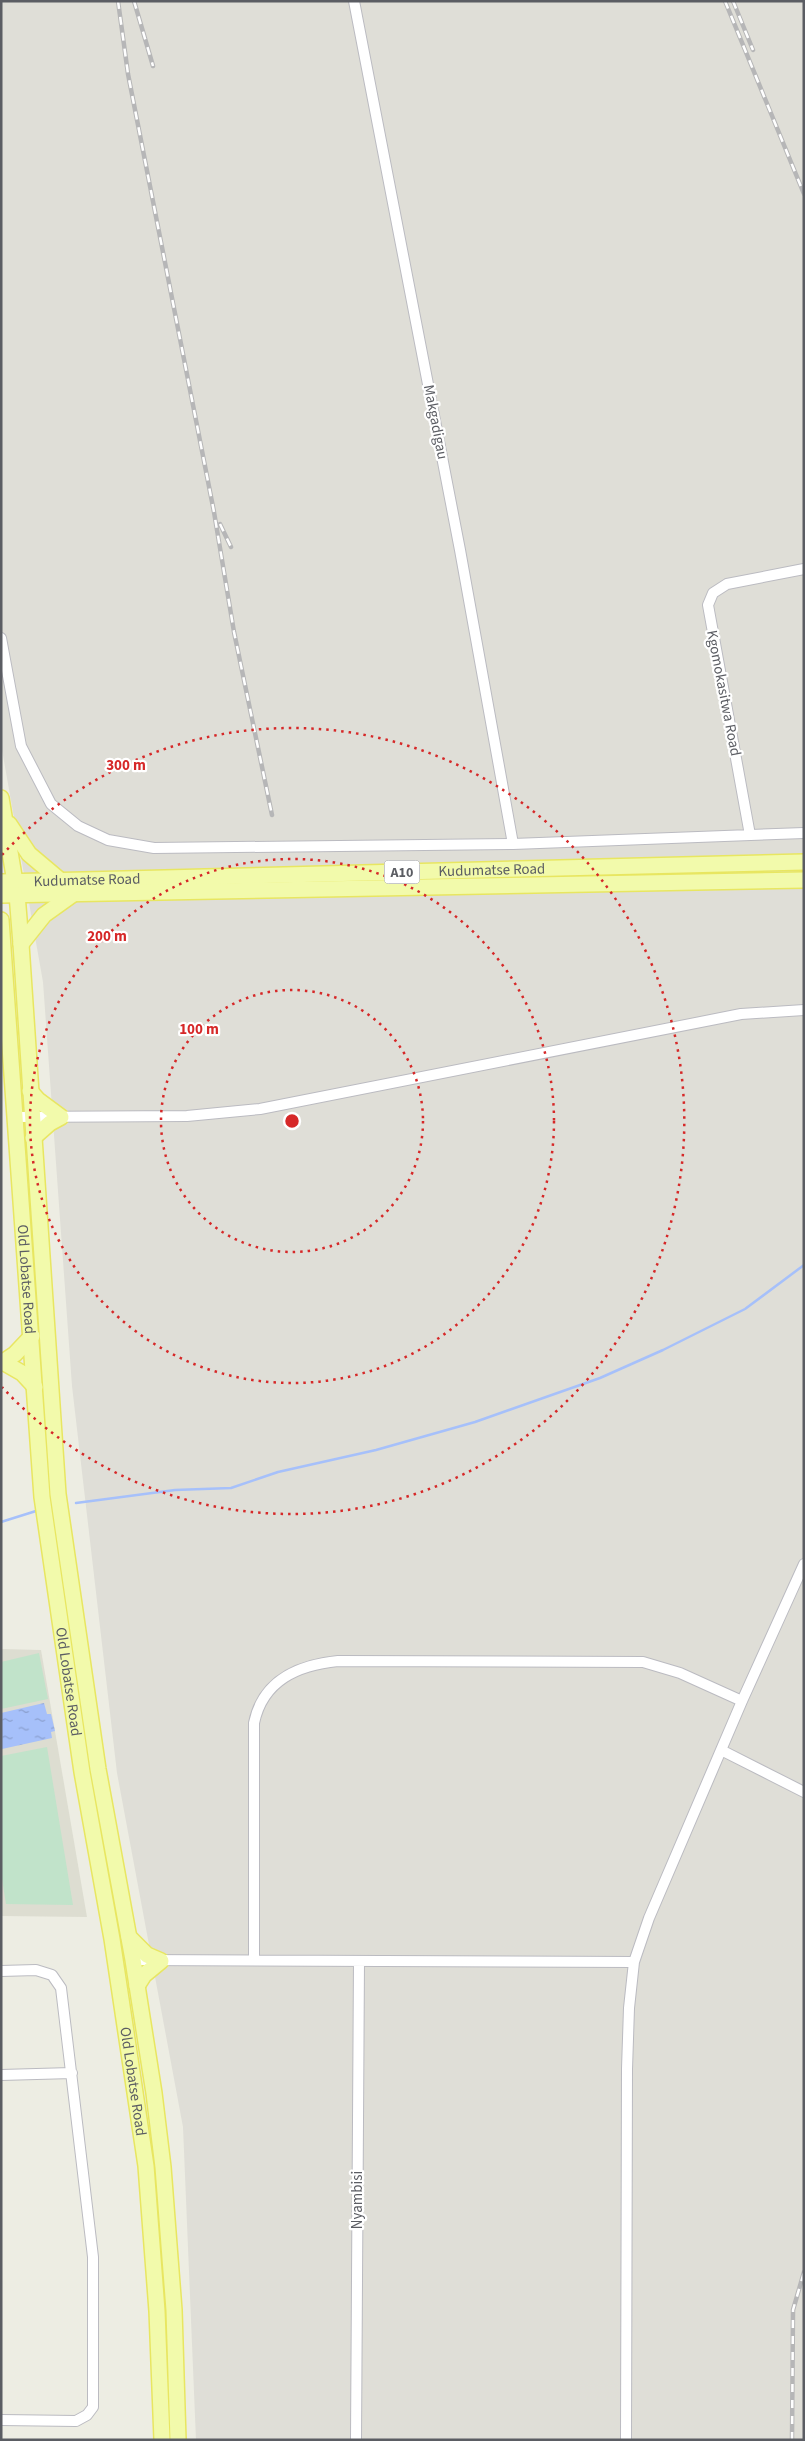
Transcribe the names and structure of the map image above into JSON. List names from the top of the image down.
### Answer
{
  "streets": {
    "main road": ["Kudumatse Road", "A10", "Old Lobatse Road"],
    "street": ["Makgadigau", "Kgomokasitwa Road", "Nyambisi"]
  },
  "rings": ["300 m", "200 m", "100 m"]
}
